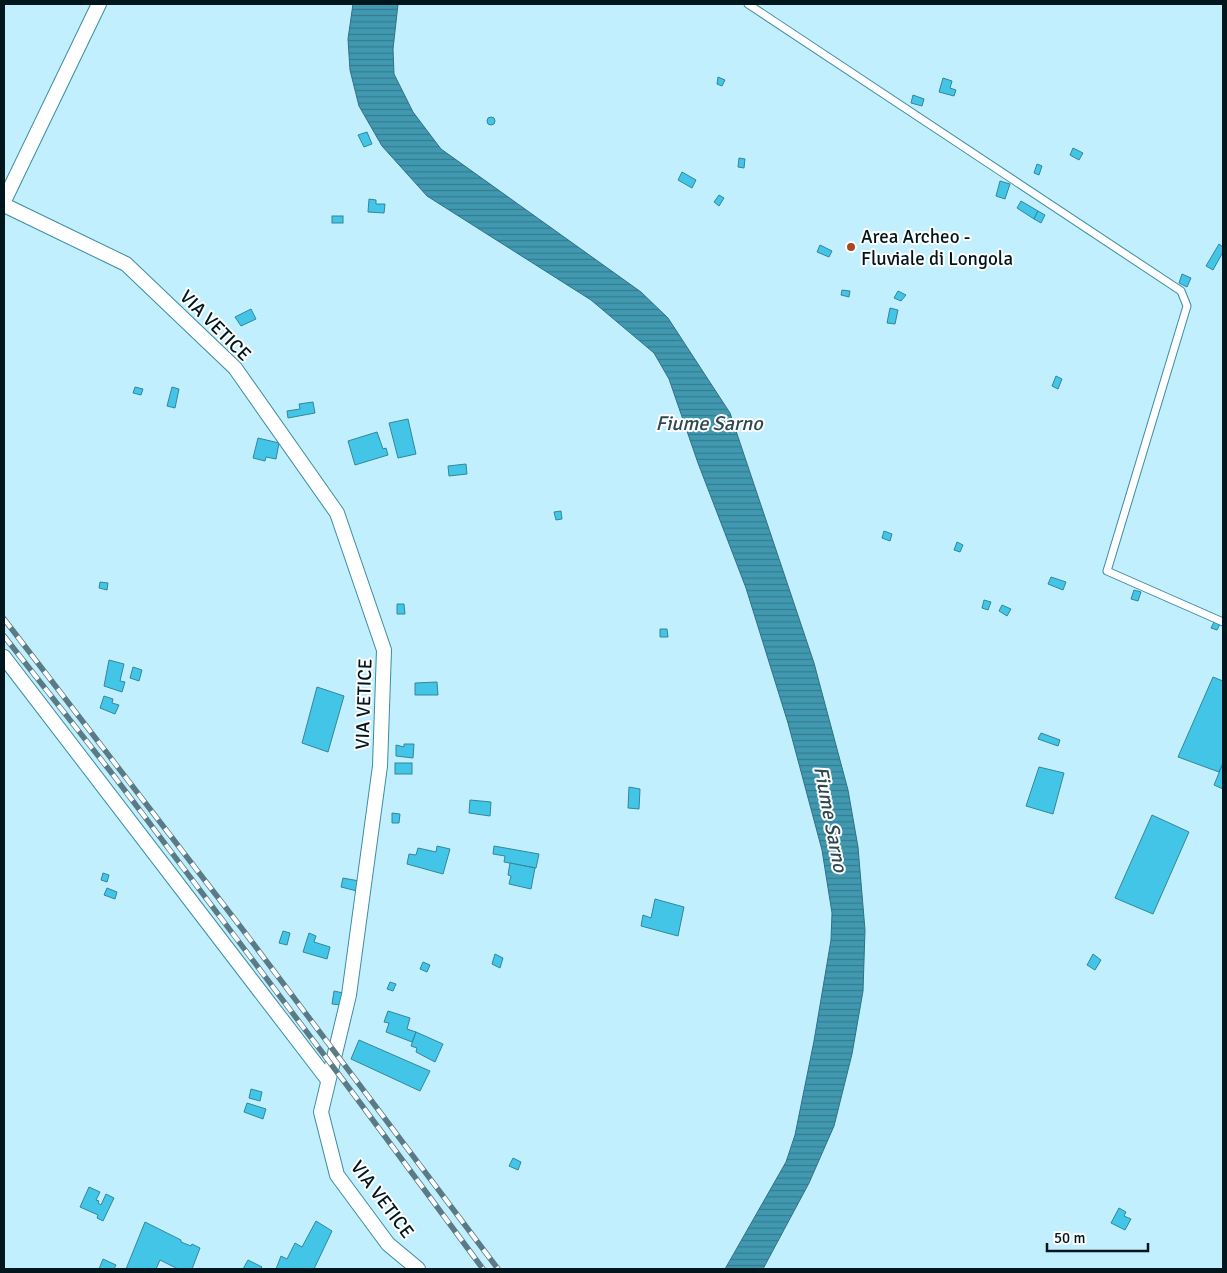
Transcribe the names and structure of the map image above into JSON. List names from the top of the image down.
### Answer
{
  "streets": {
    "street": ["VIA VETICE"]
  },
  "water": ["Fiume Sarno"],
  "places": ["Area Archeo - Fluviale di Longola"],
  "scale_bar": "50 m"
}
